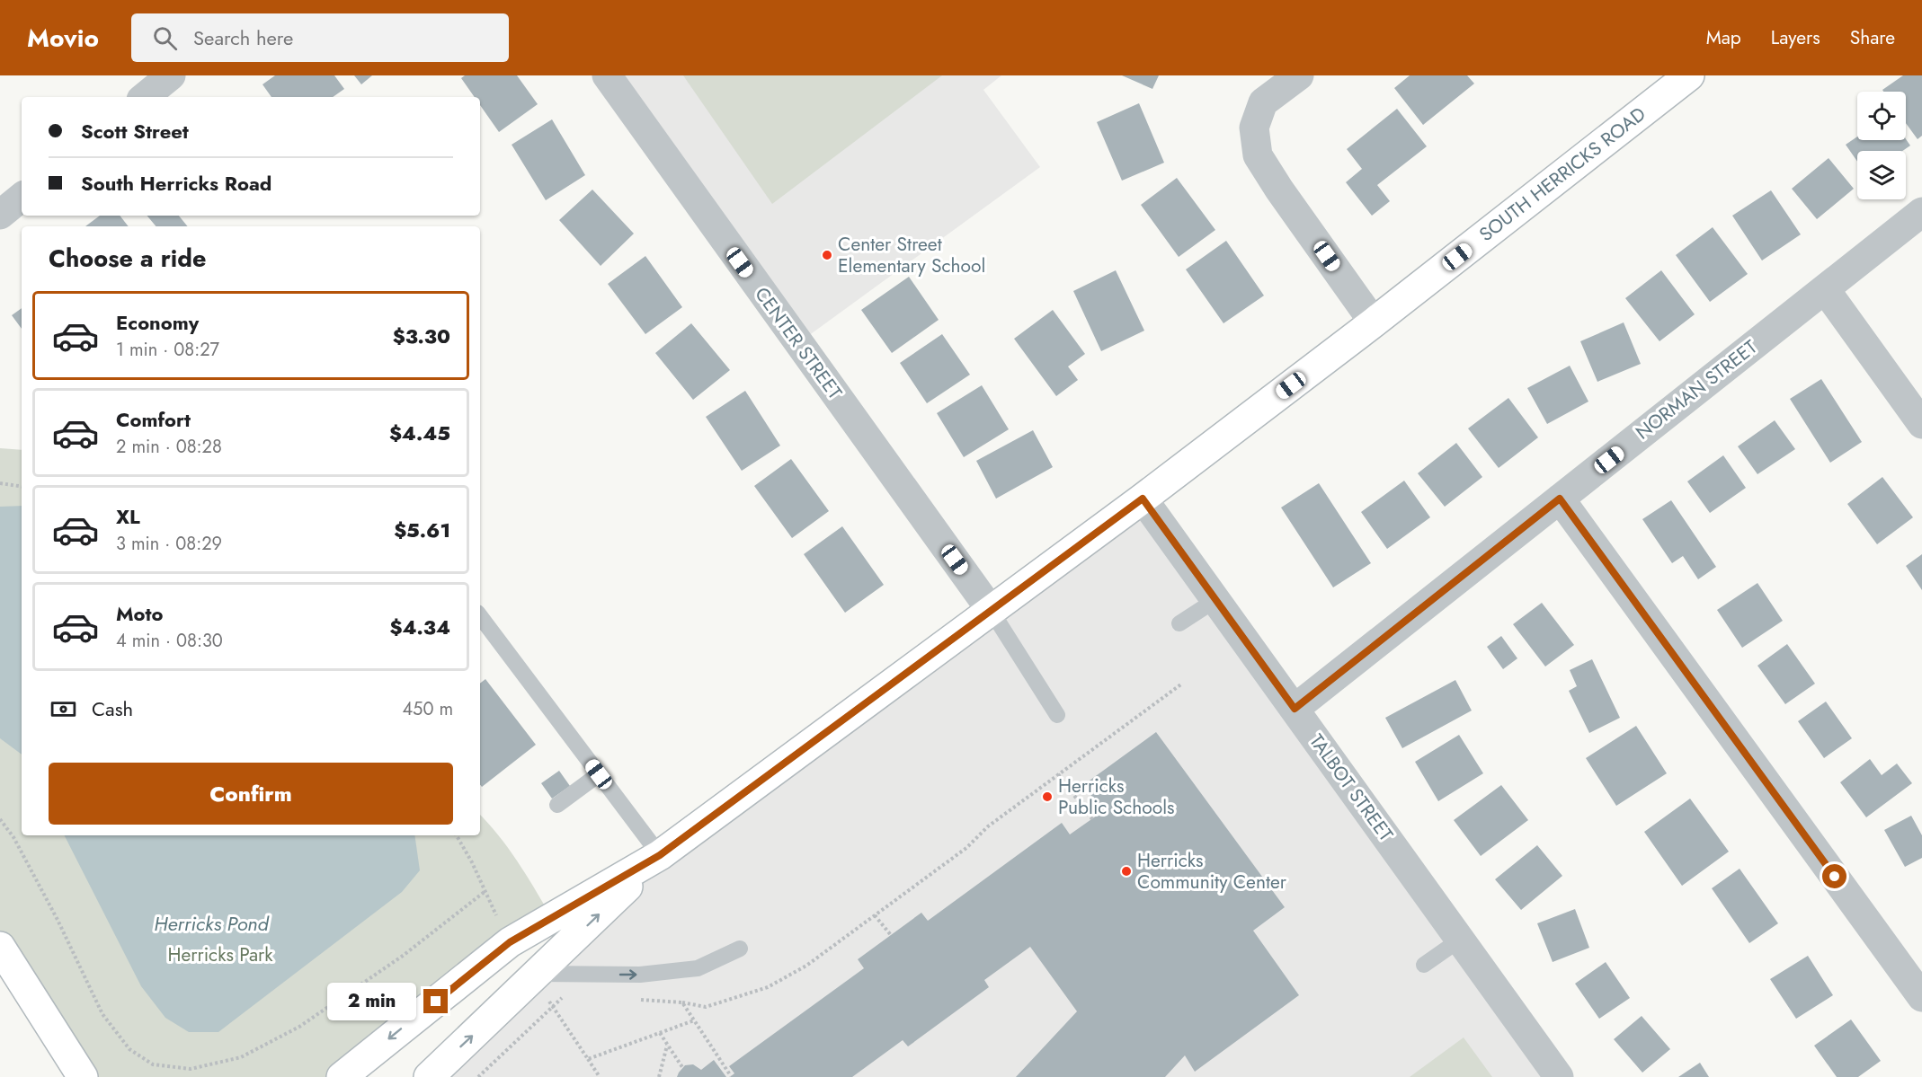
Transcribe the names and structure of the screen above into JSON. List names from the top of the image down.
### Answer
{
  "streets": {
    "main road": ["SOUTH HERRICKS ROAD"],
    "street": ["CENTER STREET", "NORMAN STREET", "TALBOT STREET"]
  },
  "crossings": [
    ["SOUTH HERRICKS ROAD", "CENTER STREET"],
    ["SOUTH HERRICKS ROAD", "TALBOT STREET"],
    ["NORMAN STREET", "TALBOT STREET"]
  ],
  "water": ["Herricks Pond"],
  "parks": ["Herricks Park"],
  "places": ["Center Street Elementary School", "Herricks Public Schools", "Herricks Community Center"],
  "page": {
    "header": "Movio",
    "search": "Search here",
    "nav": ["Map", "Layers", "Share"],
    "banner": ["Scott Street", "South Herricks Road"],
    "heading": "Choose a ride",
    "list": [
      {
        "name": "Economy",
        "note": "1 min · 08:27",
        "value": "$3.30"
      },
      {
        "name": "Comfort",
        "note": "2 min · 08:28",
        "value": "$4.45"
      },
      {
        "name": "XL",
        "note": "3 min · 08:29",
        "value": "$5.61"
      },
      {
        "name": "Moto",
        "note": "4 min · 08:30",
        "value": "$4.34"
      }
    ],
    "pay": ["Cash", "450 m"],
    "buttons": "Confirm",
    "bubble": "2 min"
  }
}
